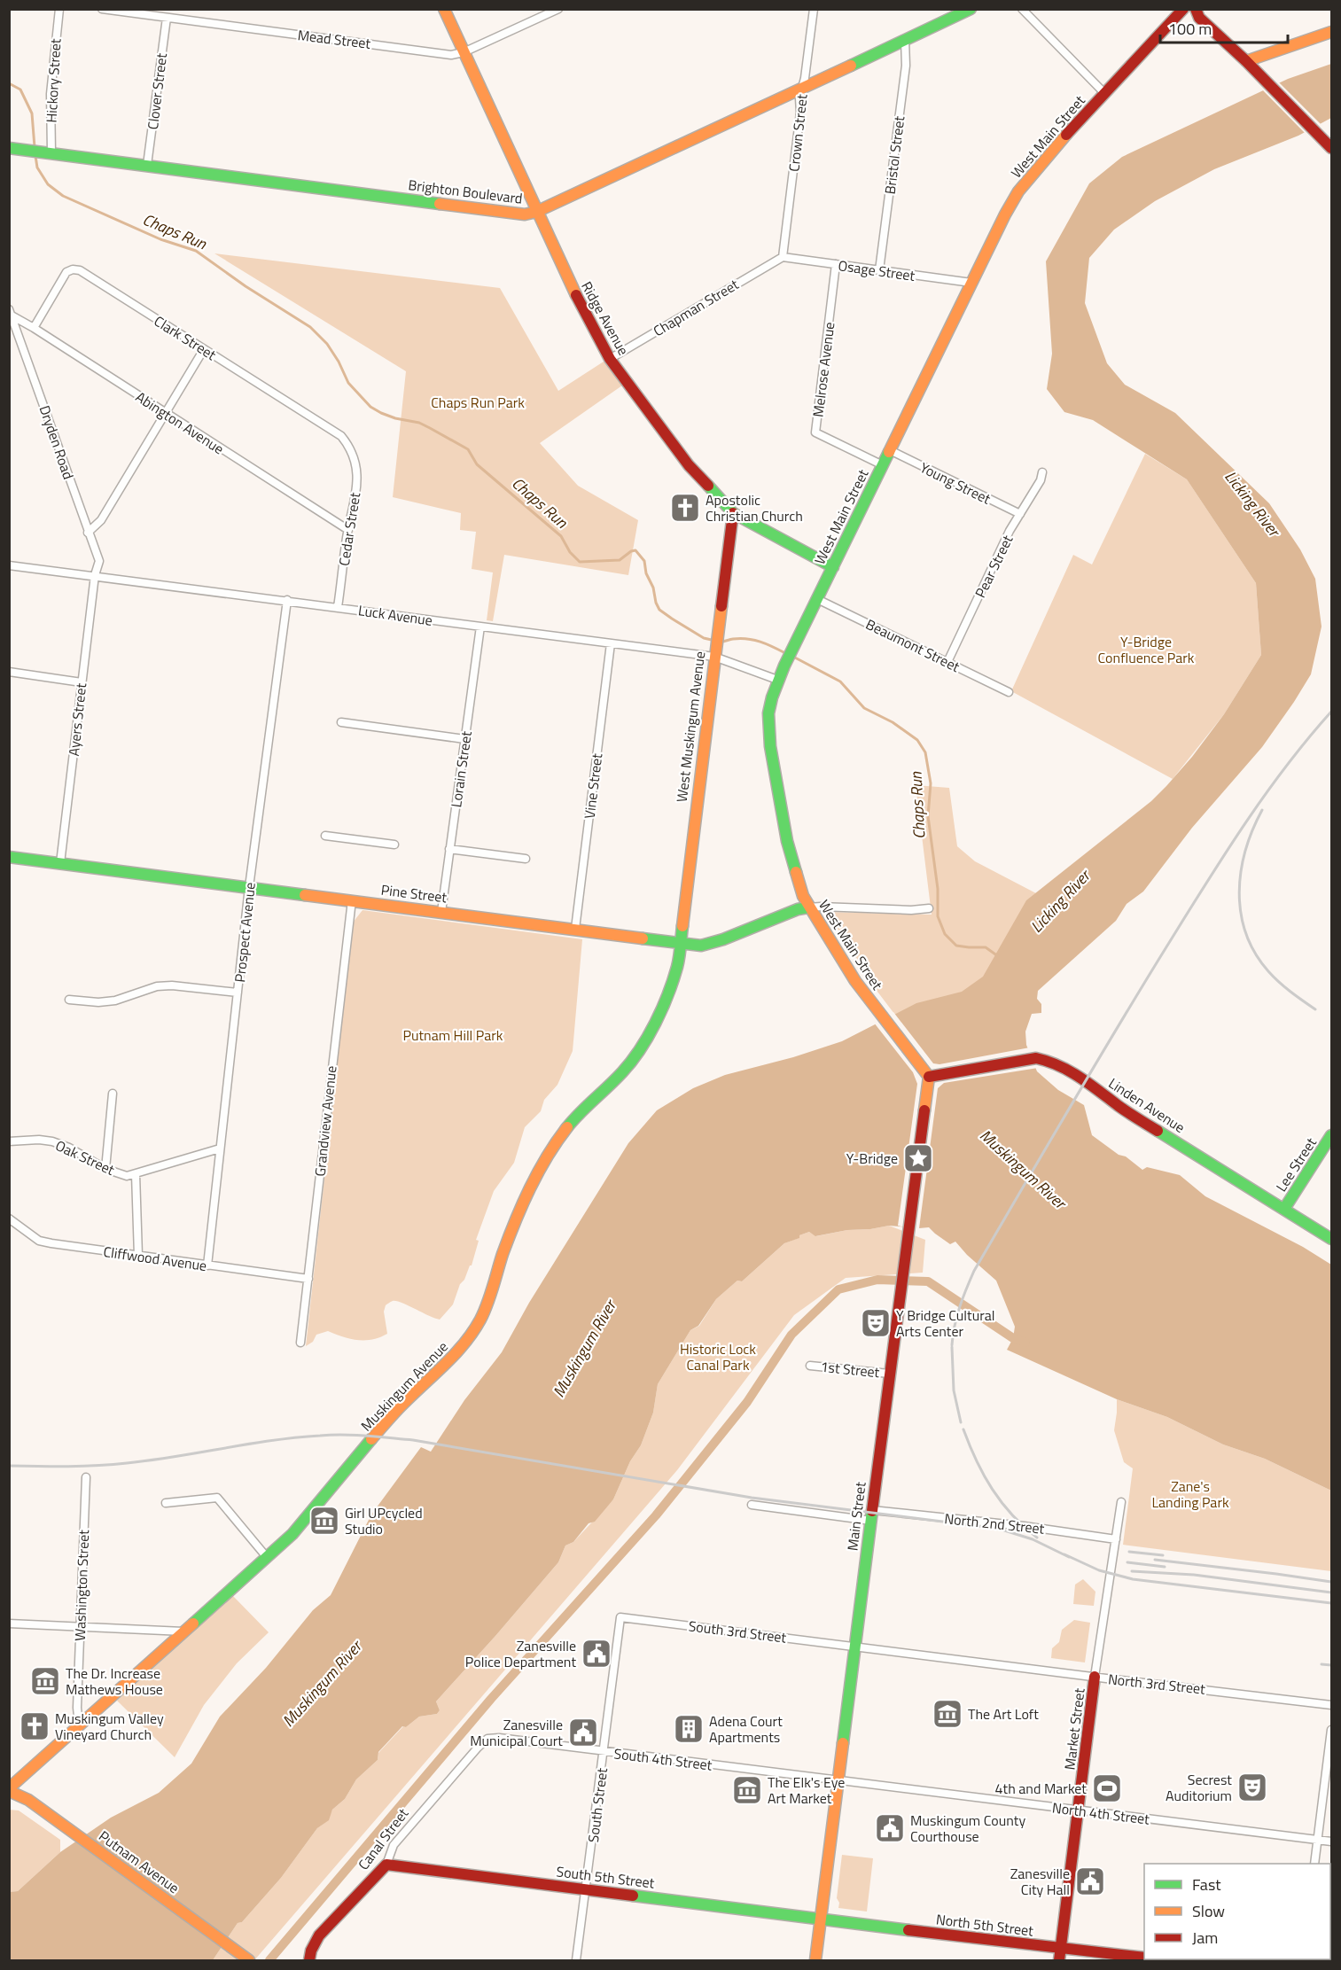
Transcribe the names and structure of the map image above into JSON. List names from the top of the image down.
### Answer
{
  "streets": {
    "main road": [
      "West Main Street",
      "Brighton Boulevard",
      "Ridge Avenue",
      "West Muskingum Avenue",
      "Pine Street",
      "Linden Avenue",
      "Lee Street",
      "Muskingum Avenue",
      "Main Street",
      "Market Street",
      "Canal Street",
      "Putnam Avenue",
      "South 5th Street",
      "North 5th Street"
    ],
    "street": [
      "Mead Street",
      "Hickory Street",
      "Clover Street",
      "Crown Street",
      "Bristol Street",
      "Osage Street",
      "Chapman Street",
      "Clark Street",
      "Melrose Avenue",
      "Abington Avenue",
      "Dryden Road",
      "Young Street",
      "Cedar Street",
      "Pear Street",
      "Luck Avenue",
      "Beaumont Street",
      "Ayers Street",
      "Lorain Street",
      "Vine Street",
      "Prospect Avenue",
      "Grandview Avenue",
      "Oak Street",
      "Cliffwood Avenue",
      "1st Street",
      "North 2nd Street",
      "Washington Street",
      "South 3rd Street",
      "North 3rd Street",
      "South 4th Street",
      "South Street",
      "North 4th Street"
    ]
  },
  "crossings": [
    ["Mead Street", "Clover Street"],
    ["Mead Street", "Ridge Avenue"],
    ["Hickory Street", "Brighton Boulevard"],
    ["Clover Street", "Brighton Boulevard"],
    ["Crown Street", "Brighton Boulevard"],
    ["Crown Street", "Osage Street"],
    ["Crown Street", "Chapman Street"],
    ["West Main Street", "Osage Street"],
    ["West Main Street", "Ridge Avenue"],
    ["West Main Street", "Melrose Avenue"],
    ["West Main Street", "Young Street"],
    ["West Main Street", "Luck Avenue"],
    ["West Main Street", "Beaumont Street"],
    ["West Main Street", "Pine Street"],
    ["West Main Street", "Linden Avenue"],
    ["West Main Street", "Main Street"],
    ["Bristol Street", "Brighton Boulevard"],
    ["Bristol Street", "Osage Street"],
    ["Brighton Boulevard", "Ridge Avenue"],
    ["Osage Street", "Chapman Street"],
    ["Osage Street", "Melrose Avenue"],
    ["Chapman Street", "Ridge Avenue"],
    ["Ridge Avenue", "West Muskingum Avenue"],
    ["Clark Street", "Abington Avenue"],
    ["Clark Street", "Cedar Street"],
    ["Abington Avenue", "Dryden Road"],
    ["Abington Avenue", "Cedar Street"],
    ["Dryden Road", "Luck Avenue"],
    ["Dryden Road", "Ayers Street"],
    ["Young Street", "Pear Street"],
    ["Cedar Street", "Luck Avenue"],
    ["Pear Street", "Beaumont Street"],
    ["Luck Avenue", "Ayers Street"],
    ["Luck Avenue", "West Muskingum Avenue"],
    ["Luck Avenue", "Lorain Street"],
    ["Luck Avenue", "Vine Street"],
    ["Luck Avenue", "Prospect Avenue"],
    ["Ayers Street", "Pine Street"],
    ["West Muskingum Avenue", "Pine Street"],
    ["West Muskingum Avenue", "Muskingum Avenue"],
    ["Lorain Street", "Pine Street"],
    ["Vine Street", "Pine Street"],
    ["Pine Street", "Prospect Avenue"],
    ["Pine Street", "Grandview Avenue"],
    ["Pine Street", "Muskingum Avenue"],
    ["Prospect Avenue", "Oak Street"],
    ["Prospect Avenue", "Cliffwood Avenue"],
    ["Linden Avenue", "Lee Street"],
    ["Linden Avenue", "Main Street"],
    ["Grandview Avenue", "Cliffwood Avenue"],
    ["1st Street", "Main Street"],
    ["Muskingum Avenue", "Washington Street"],
    ["Muskingum Avenue", "Putnam Avenue"],
    ["Main Street", "North 2nd Street"],
    ["Main Street", "South 3rd Street"],
    ["Main Street", "North 3rd Street"],
    ["Main Street", "South 4th Street"],
    ["Main Street", "North 4th Street"],
    ["Main Street", "South 5th Street"],
    ["Main Street", "North 5th Street"],
    ["North 2nd Street", "Market Street"],
    ["South 3rd Street", "North 3rd Street"],
    ["South 3rd Street", "South Street"],
    ["North 3rd Street", "Market Street"],
    ["Market Street", "North 4th Street"],
    ["Market Street", "North 5th Street"],
    ["South 4th Street", "South Street"],
    ["South 4th Street", "North 4th Street"],
    ["South 4th Street", "Canal Street"],
    ["South Street", "South 5th Street"],
    ["Canal Street", "South 5th Street"],
    ["South 5th Street", "North 5th Street"]
  ],
  "water": ["Chaps Run", "Licking River", "Muskingum River"],
  "parks": [
    "Chaps Run Park",
    "Y-Bridge Confluence Park",
    "Putnam Hill Park",
    "Historic Lock Canal Park",
    "Zane's Landing Park"
  ],
  "places": {
    "church": ["Apostolic Christian Church", "Muskingum Valley Vineyard Church"],
    "place": ["Y-Bridge"],
    "theatre": ["Y Bridge Cultural Arts Center", "Secrest Auditorium"],
    "museum": [
      "Girl UPcycled Studio",
      "The Dr. Increase Mathews House",
      "The Art Loft",
      "The Elk's Eye Art Market"
    ],
    "public building": [
      "Zanesville Police Department",
      "Zanesville Municipal Court",
      "Muskingum County Courthouse",
      "Zanesville City Hall"
    ],
    "building": ["Adena Court Apartments"],
    "sports": ["4th and Market"]
  },
  "legend": ["Fast", "Slow", "Jam"],
  "scale_bar": "100 m"
}
